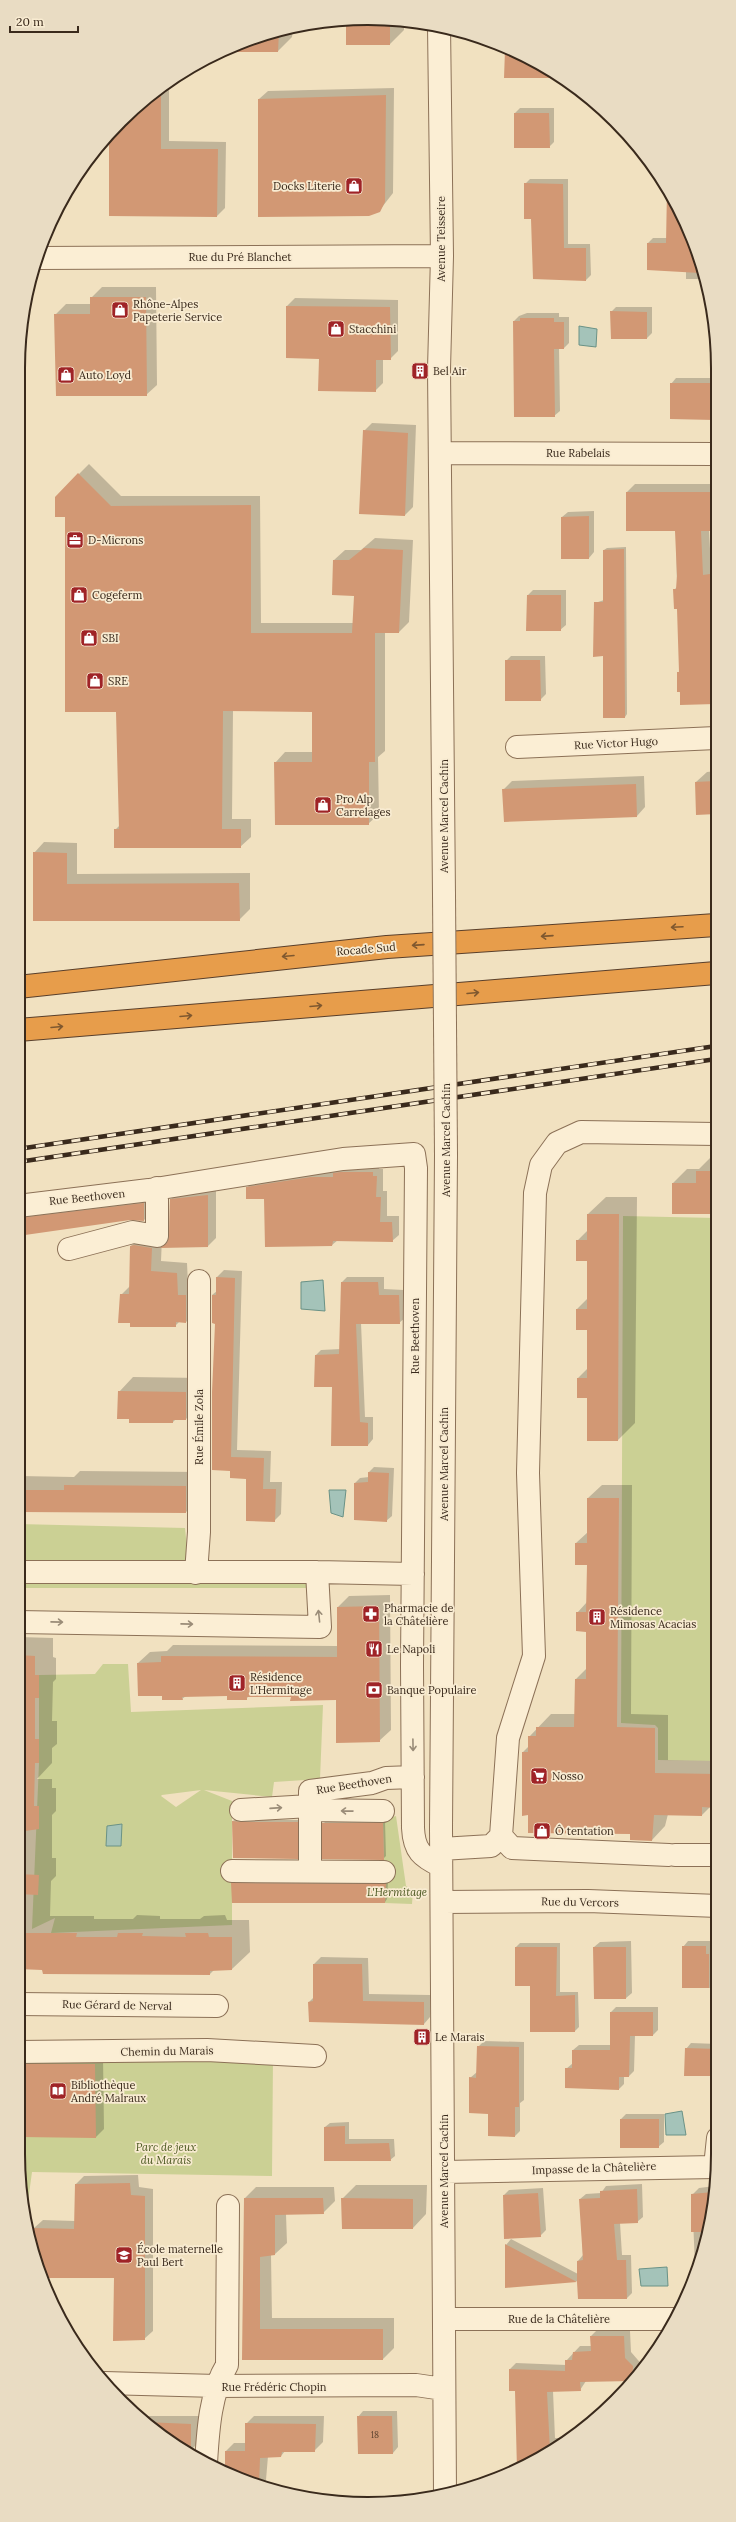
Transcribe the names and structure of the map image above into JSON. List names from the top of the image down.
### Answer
{
  "streets": {
    "highway": ["Rocade Sud"],
    "street": [
      "Avenue Teisseire",
      "Rue du Pré Blanchet",
      "Rue Rabelais",
      "Rue Victor Hugo",
      "Avenue Marcel Cachin",
      "Rue Beethoven",
      "Rue Émile Zola",
      "Rue du Vercors",
      "Rue Gérard de Nerval",
      "Chemin du Marais",
      "Impasse de la Châtelière",
      "Rue de la Châtelière",
      "Rue Frédéric Chopin"
    ]
  },
  "crossings": [
    ["Avenue Teisseire", "Rue du Pré Blanchet"],
    ["Avenue Teisseire", "Rue Rabelais"],
    ["Avenue Teisseire", "Avenue Marcel Cachin"],
    ["Avenue Marcel Cachin", "Rue Beethoven"],
    ["Avenue Marcel Cachin", "Rue du Vercors"],
    ["Avenue Marcel Cachin", "Impasse de la Châtelière"],
    ["Avenue Marcel Cachin", "Rue de la Châtelière"],
    ["Avenue Marcel Cachin", "Rue Frédéric Chopin"]
  ],
  "parks": ["L'Hermitage", "Parc de jeux du Marais"],
  "places": {
    "shop": [
      "Docks Literie",
      "Rhône-Alpes Papeterie Service",
      "Stacchini",
      "Auto Loyd",
      "Cogeferm",
      "SBI",
      "SRE",
      "Pro Alp Carrelages",
      "Ô tentation"
    ],
    "building": [
      "Bel Air",
      "Résidence Mimosas Acacias",
      "Résidence L'Hermitage",
      "Le Marais"
    ],
    "office": ["D-Microns"],
    "pharmacy": ["Pharmacie de la Châtelière"],
    "restaurant": ["Le Napoli"],
    "bank": ["Banque Populaire"],
    "supermarket": ["Nosso"],
    "library": ["Bibliothèque André Malraux"],
    "school or university": ["École maternelle Paul Bert"]
  },
  "house_numbers": ["18"],
  "scale_bar": "20 m"
}
